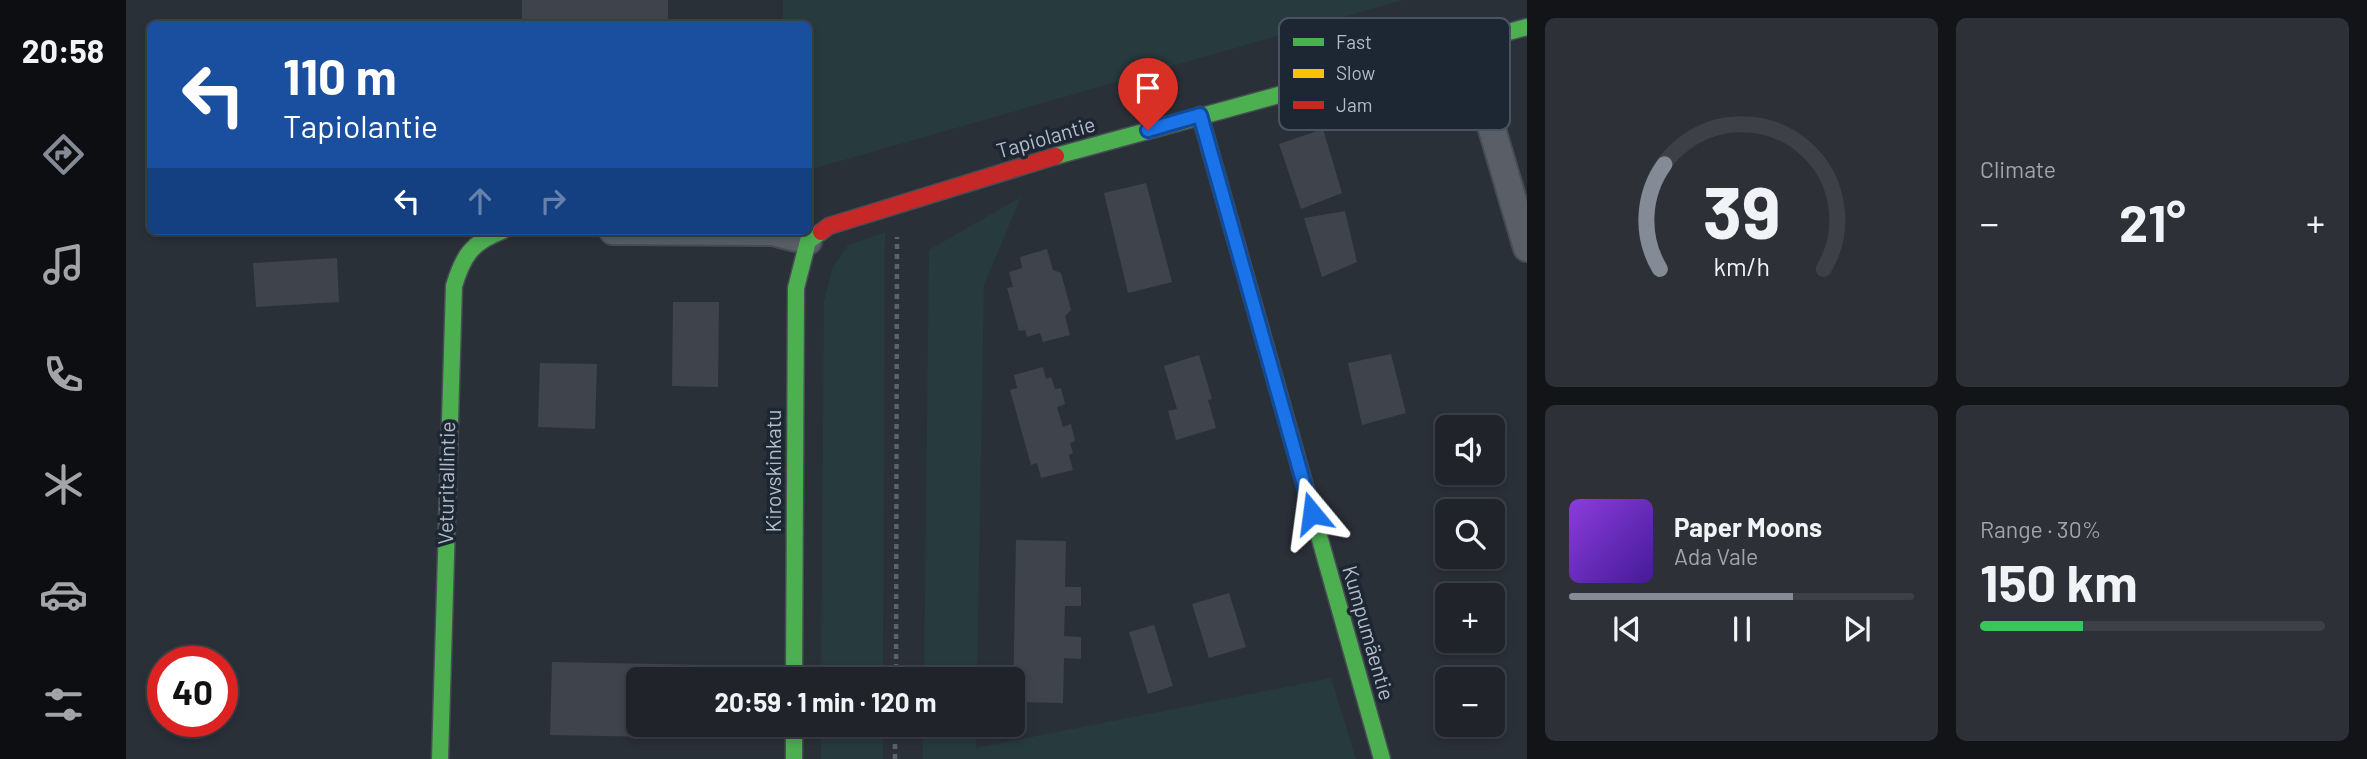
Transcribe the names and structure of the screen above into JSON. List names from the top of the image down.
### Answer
{
  "streets": {
    "street": [
      "Tapiolantie",
      "Kirovskinkatu",
      "Veturitallintie",
      "Kumpumäentie"
    ]
  },
  "crossings": [
    ["Tapiolantie", "Kirovskinkatu"],
    ["Tapiolantie", "Kumpumäentie"]
  ],
  "legend": ["Fast", "Slow", "Jam"],
  "page": {
    "tabs": "20:58",
    "tile": [
      "Climate",
      ["Range · 30%", "150 km"]
    ],
    "turn": ["110 m", "Tapiolantie"],
    "heat": ["−", "21°", "+"],
    "map_buttons": ["+", "−"],
    "song": ["Paper Moons", "Ada Vale"],
    "limit": "40",
    "trip": "20:59 · 1 min · 120 m",
    "gauge": ["39", "km/h"]
  }
}
